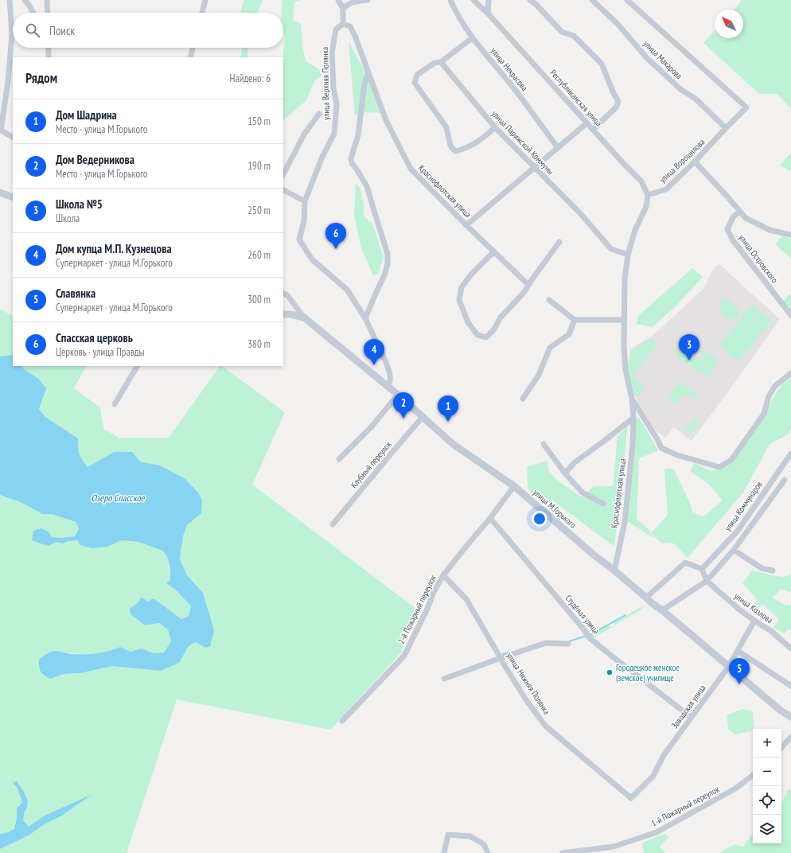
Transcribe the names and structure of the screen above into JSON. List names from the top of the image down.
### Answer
{
  "streets": {
    "street": [
      "улица Макарова",
      "улица Некрасова",
      "улица Верхняя Полянка",
      "Республиканская улица",
      "улица Парижской Коммуны",
      "улица Ворошилова",
      "Краснофлотская улица",
      "улица Островского",
      "Клубный переулок",
      "улица Коммунаров",
      "улица М.Горького",
      "улица Козлова",
      "2-й Пожарный переулок",
      "Студёная улица",
      "улица Нижняя Полянка",
      "Заводская улица",
      "1-й Пожарный переулок"
    ]
  },
  "crossings": [
    ["улица Макарова", "улица Ворошилова"],
    ["улица Верхняя Полянка", "Краснофлотская улица"],
    ["Республиканская улица", "улица Ворошилова"],
    ["Краснофлотская улица", "улица М.Горького"],
    ["Клубный переулок", "улица М.Горького"],
    ["улица Коммунаров", "улица М.Горького"],
    ["улица Коммунаров", "улица Козлова"],
    ["улица М.Горького", "2-й Пожарный переулок"],
    ["улица М.Горького", "Заводская улица"],
    ["улица Козлова", "Заводская улица"],
    ["2-й Пожарный переулок", "Студёная улица"],
    ["2-й Пожарный переулок", "улица Нижняя Полянка"],
    ["Студёная улица", "Заводская улица"],
    ["улица Нижняя Полянка", "Заводская улица"]
  ],
  "water": ["Озеро Спасское"],
  "places": ["Городецкое женское (земское) училище"],
  "north": "top left",
  "page": {
    "search": "Поиск",
    "heading": ["Рядом", "Найдено: 6"],
    "list": [
      {
        "mark": "1",
        "name": "Дом Шадрина",
        "note": "Место · улица М.Горького",
        "value": "150 m"
      },
      {
        "mark": "2",
        "name": "Дом Ведерникова",
        "note": "Место · улица М.Горького",
        "value": "190 m"
      },
      {
        "mark": "3",
        "name": "Школа №5",
        "note": "Школа",
        "value": "250 m"
      },
      {
        "mark": "4",
        "name": "Дом купца М.П. Кузнецова",
        "note": "Супермаркет · улица М.Горького",
        "value": "260 m"
      },
      {
        "mark": "5",
        "name": "Славянка",
        "note": "Супермаркет · улица М.Горького",
        "value": "300 m"
      },
      {
        "mark": "6",
        "name": "Спасская церковь",
        "note": "Церковь · улица Правды",
        "value": "380 m"
      }
    ],
    "pins": [
      "6",
      "3",
      "4",
      "2",
      "1",
      "5"
    ],
    "map_buttons": ["+", "−"]
  }
}
